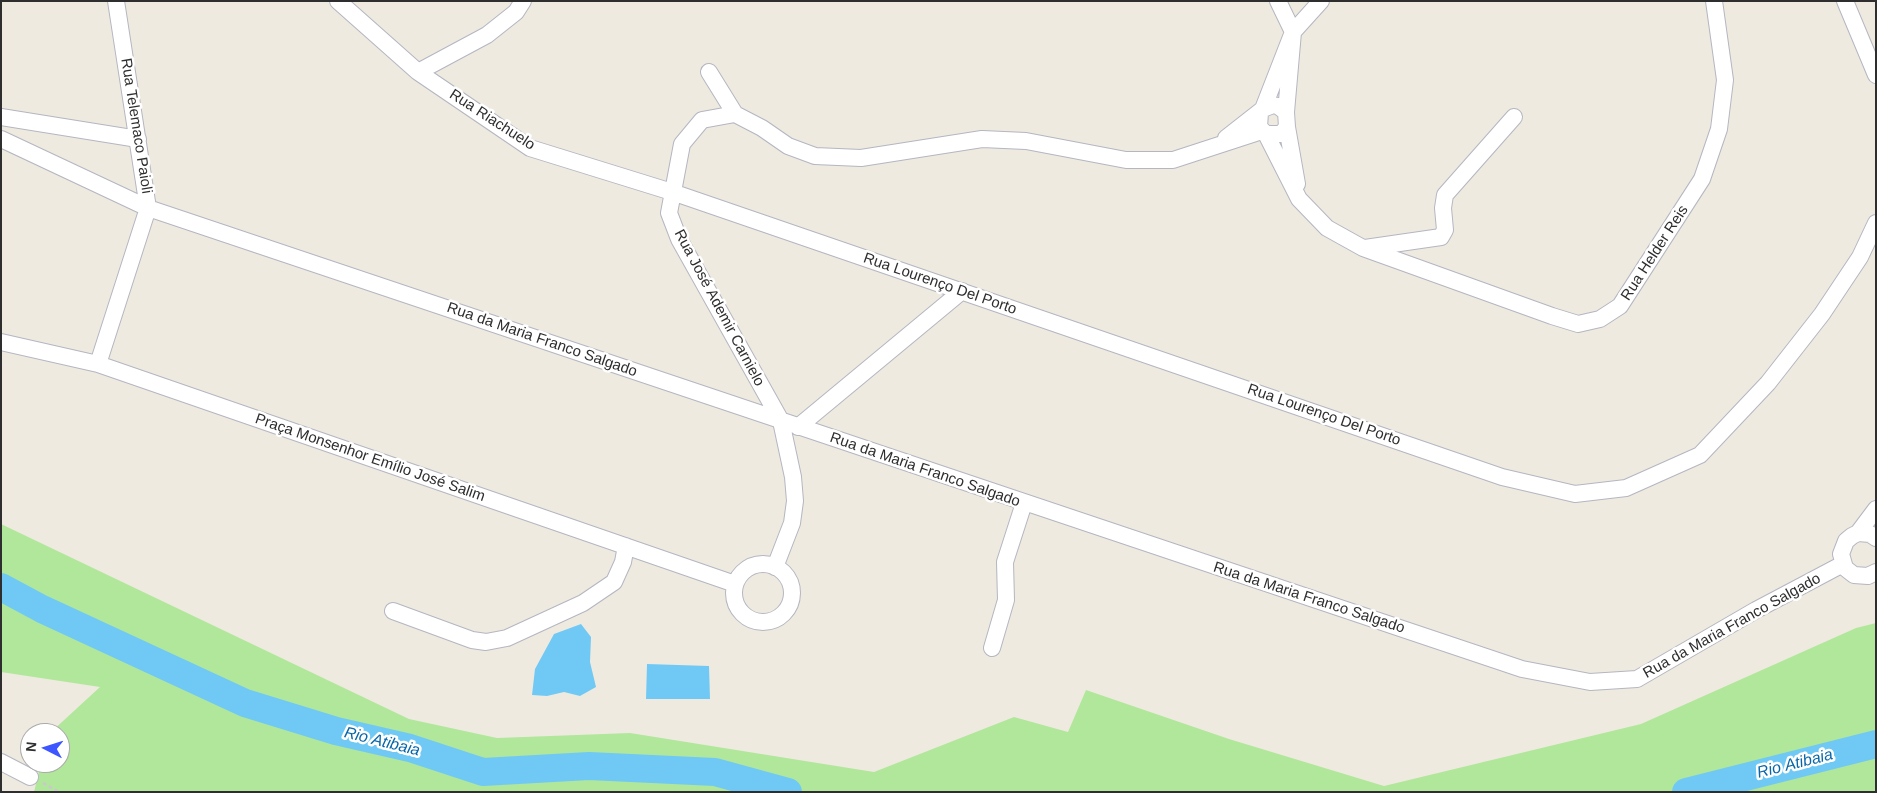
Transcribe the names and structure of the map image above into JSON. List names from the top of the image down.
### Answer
{
  "streets": {
    "street": [
      "Rua Riachuelo",
      "Rua Telemaco Paioli",
      "Rua Helder Reis",
      "Rua Lourenço Del Porto",
      "Rua José Ademir Carnielo",
      "Rua da Maria Franco Salgado",
      "Praça Monsenhor Emílio José Salim"
    ]
  },
  "crossings": [
    ["Rua Riachuelo", "Rua Lourenço Del Porto"],
    ["Rua Riachuelo", "Rua José Ademir Carnielo"],
    ["Rua Telemaco Paioli", "Rua da Maria Franco Salgado"],
    ["Rua Telemaco Paioli", "Praça Monsenhor Emílio José Salim"],
    ["Rua Lourenço Del Porto", "Rua José Ademir Carnielo"],
    ["Rua José Ademir Carnielo", "Rua da Maria Franco Salgado"],
    ["Rua José Ademir Carnielo", "Praça Monsenhor Emílio José Salim"]
  ],
  "water": ["Rio Atibaia"],
  "north": "left"
}
